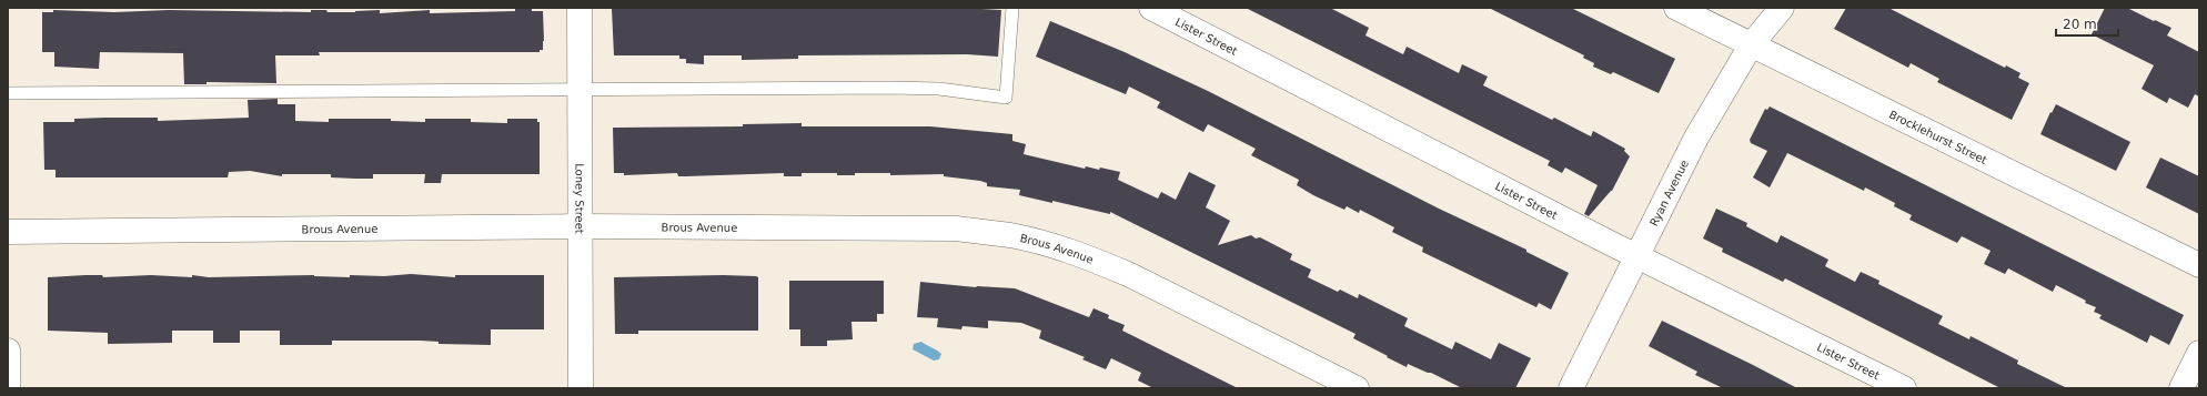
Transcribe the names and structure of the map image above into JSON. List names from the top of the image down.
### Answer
{
  "streets": {
    "street": [
      "Lister Street",
      "Brocklehurst Street",
      "Ryan Avenue",
      "Loney Street",
      "Brous Avenue"
    ]
  },
  "crossings": [
    ["Lister Street", "Ryan Avenue"],
    ["Brocklehurst Street", "Ryan Avenue"],
    ["Loney Street", "Brous Avenue"]
  ],
  "scale_bar": "20 m"
}
